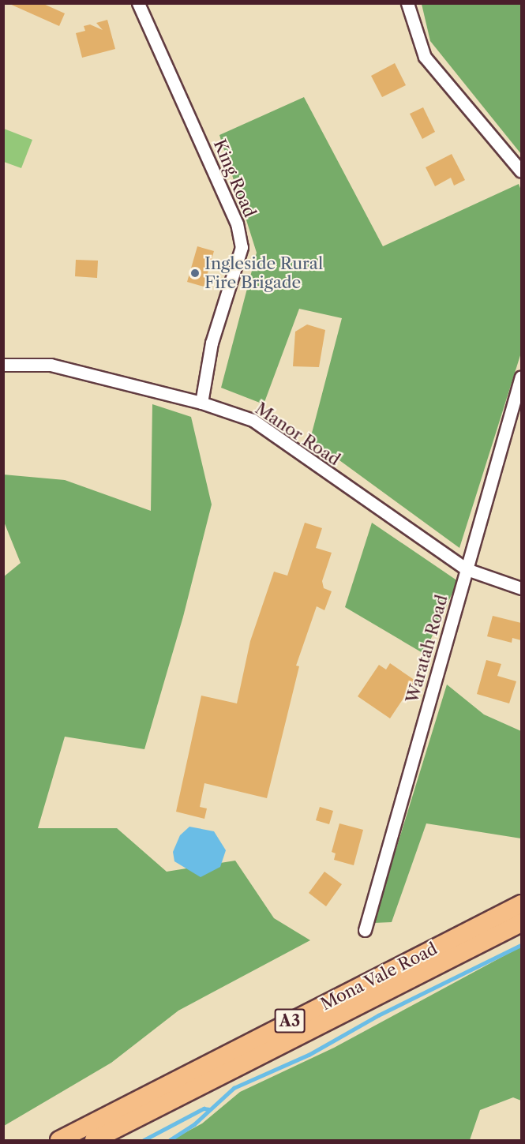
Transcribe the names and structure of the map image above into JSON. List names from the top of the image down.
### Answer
{
  "streets": {
    "highway": ["Mona Vale Road", "A3"],
    "street": ["King Road", "Manor Road", "Waratah Road"]
  },
  "crossings": [
    ["King Road", "Manor Road"],
    ["Manor Road", "Waratah Road"]
  ],
  "places": ["Ingleside Rural Fire Brigade"]
}
